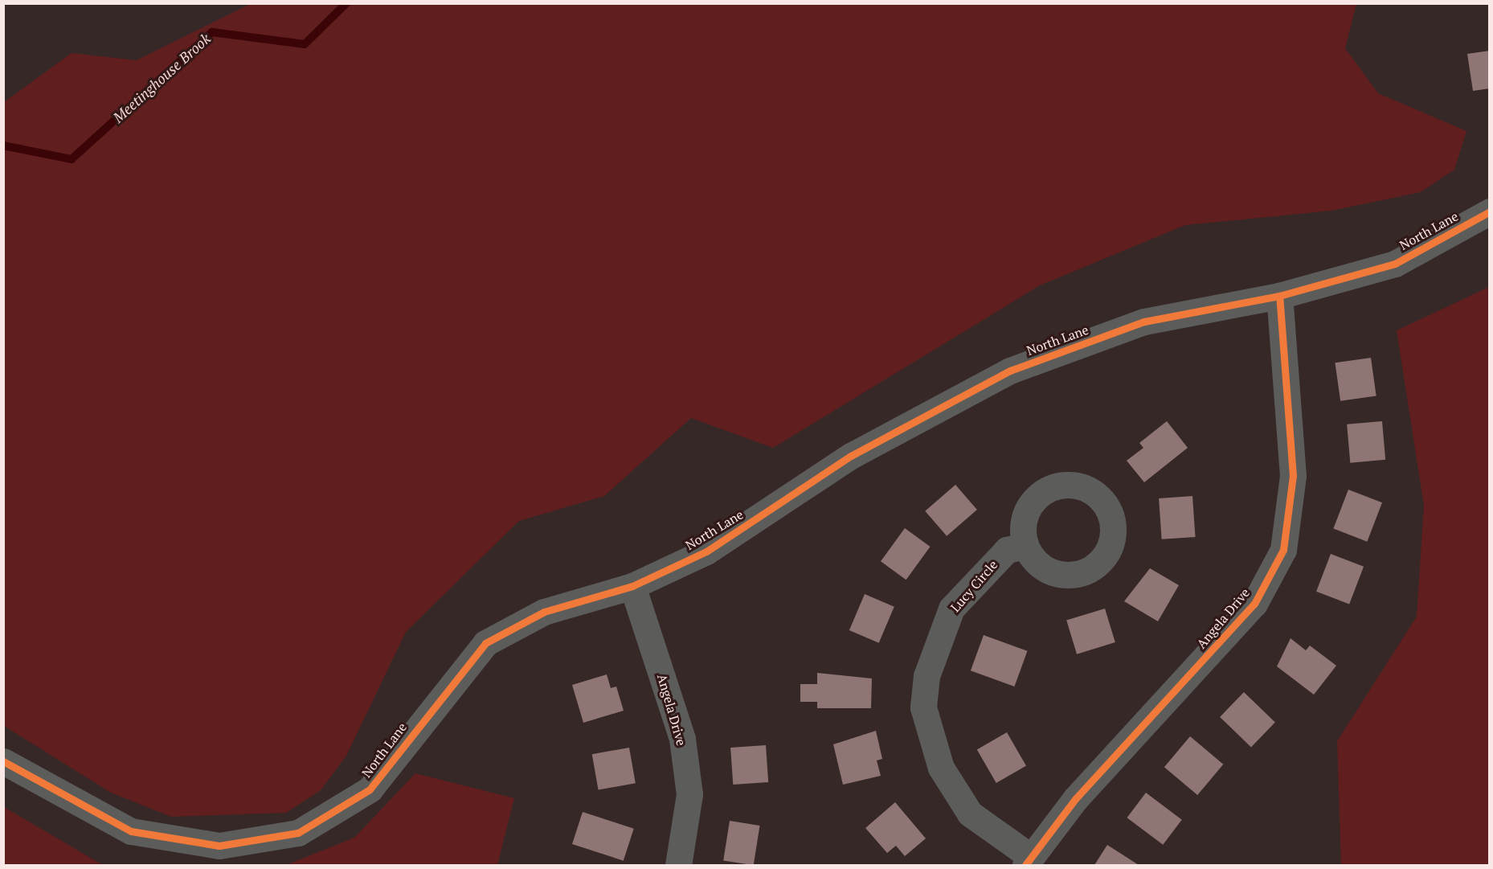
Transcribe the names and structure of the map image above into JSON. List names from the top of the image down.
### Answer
{
  "streets": {
    "street": ["North Lane", "Lucy Circle", "Angela Drive"]
  },
  "crossings": [
    ["North Lane", "Angela Drive"],
    ["Lucy Circle", "Angela Drive"]
  ],
  "water": ["Meetinghouse Brook"]
}
